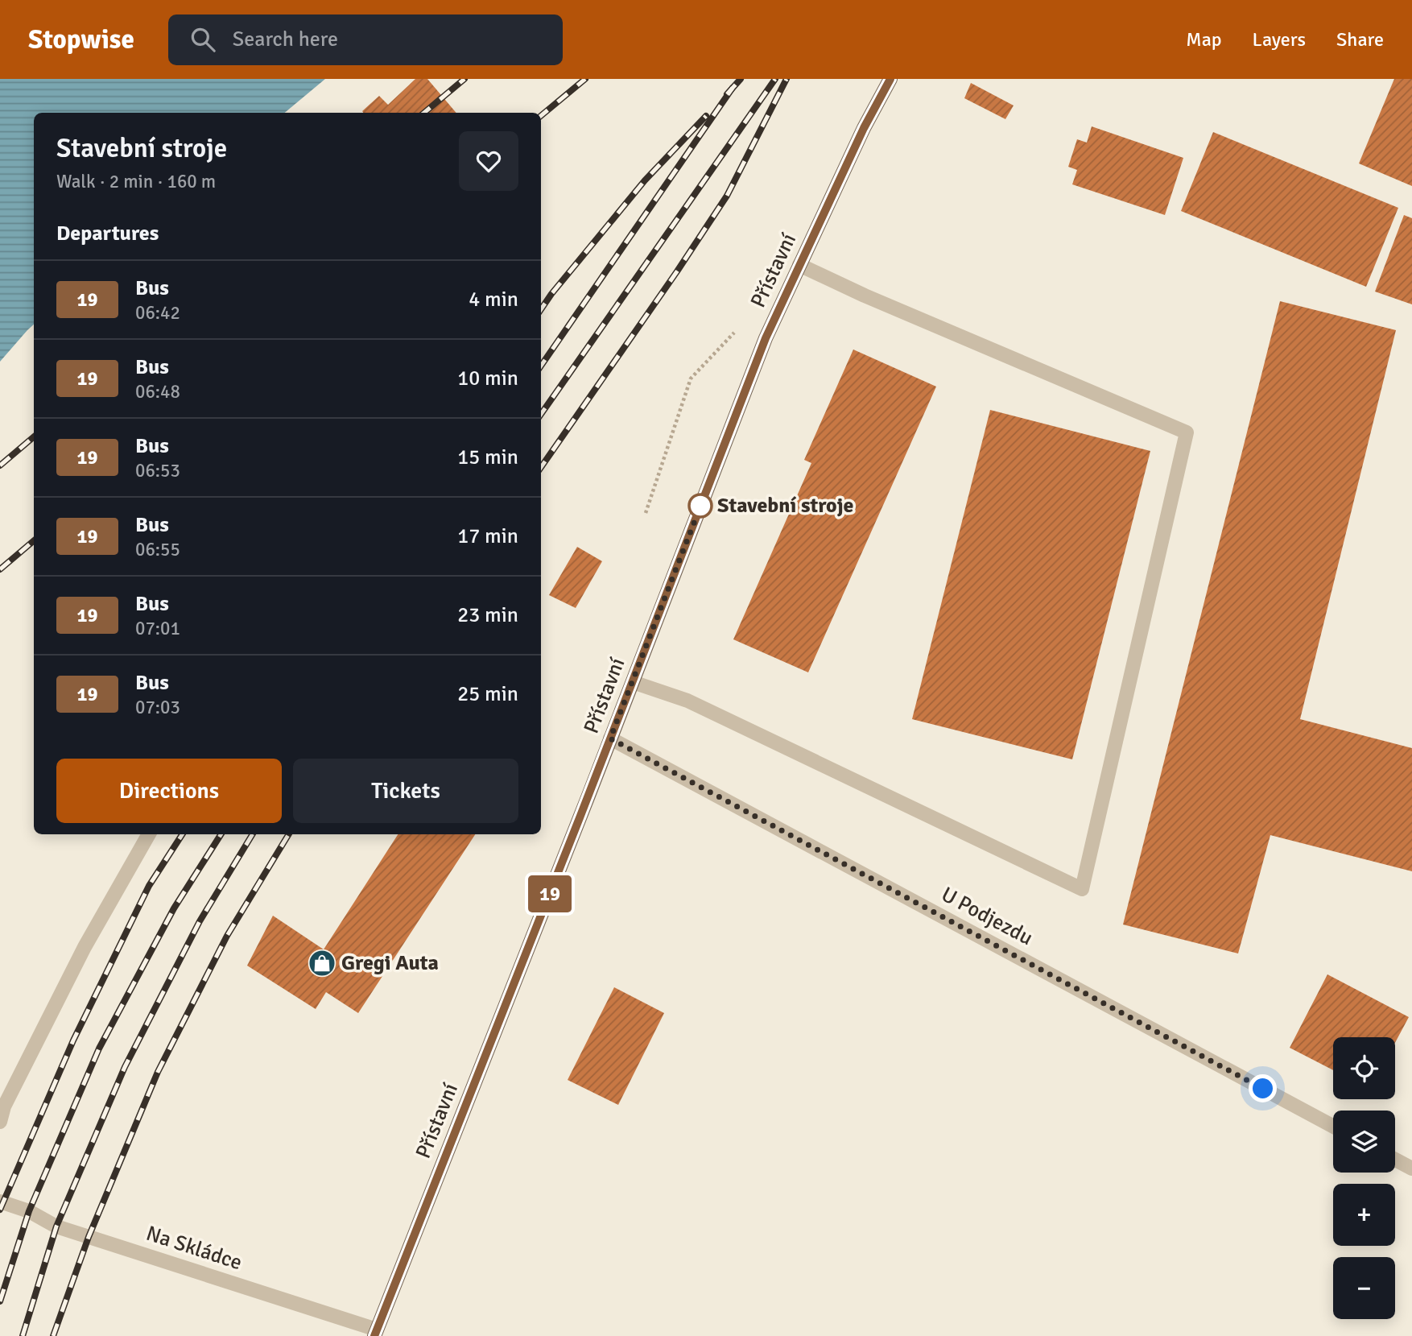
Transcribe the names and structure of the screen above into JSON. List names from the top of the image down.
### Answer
{
  "streets": {
    "main road": ["Přístavní"],
    "street": ["U Podjezdu", "Na Skládce"]
  },
  "crossings": [
    ["Přístavní", "U Podjezdu"],
    ["Přístavní", "Na Skládce"]
  ],
  "places": {
    "other": ["Stavební stroje"],
    "shop": ["Gregi Auta"]
  },
  "lines": ["bus line 19"],
  "page": {
    "header": "Stopwise",
    "search": "Search here",
    "nav": ["Map", "Layers", "Share"],
    "on_map": "19",
    "heading": [
      ["Stavební stroje", "Walk · 2 min · 160 m"],
      "Departures"
    ],
    "list": [
      {
        "mark": "19",
        "name": "Bus",
        "note": "06:42",
        "value": "4 min"
      },
      {
        "mark": "19",
        "name": "Bus",
        "note": "06:48",
        "value": "10 min"
      },
      {
        "mark": "19",
        "name": "Bus",
        "note": "06:53",
        "value": "15 min"
      },
      {
        "mark": "19",
        "name": "Bus",
        "note": "06:55",
        "value": "17 min"
      },
      {
        "mark": "19",
        "name": "Bus",
        "note": "07:01",
        "value": "23 min"
      },
      {
        "mark": "19",
        "name": "Bus",
        "note": "07:03",
        "value": "25 min"
      }
    ],
    "buttons": ["Directions", "Tickets"],
    "map_buttons": ["+", "−"]
  }
}
